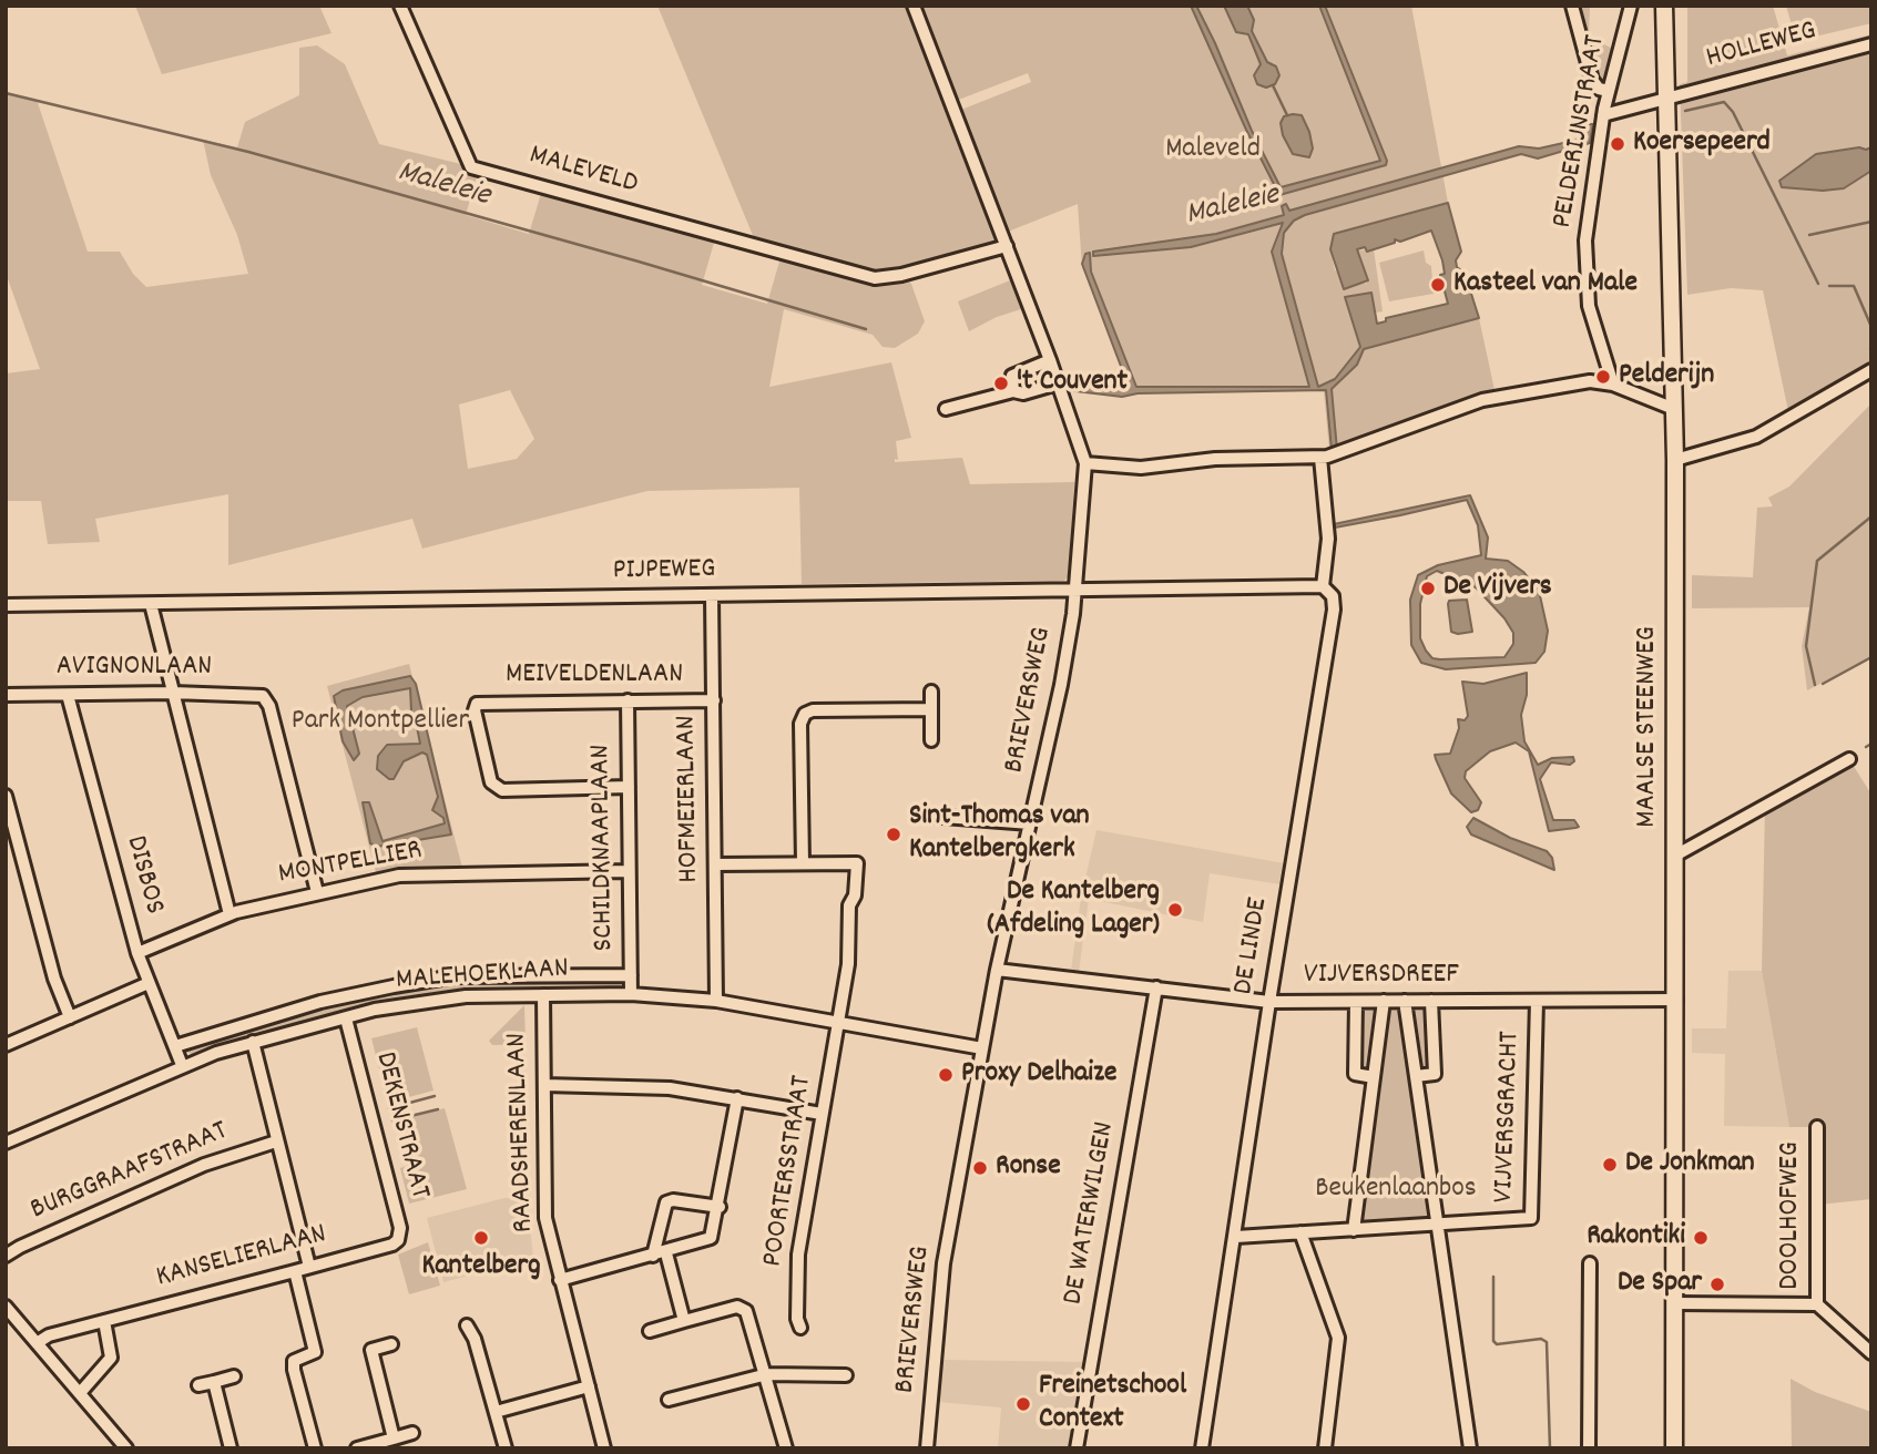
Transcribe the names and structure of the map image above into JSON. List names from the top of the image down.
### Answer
{
  "streets": {
    "main road": ["MAALSE STEENWEG"],
    "street": [
      "HOLLEWEG",
      "PELDERIJNSTRAAT",
      "MALEVELD",
      "PIJPEWEG",
      "AVIGNONLAAN",
      "MEIVELDENLAAN",
      "BRIEVERSWEG",
      "HOFMEIERLAAN",
      "SCHILDKNAAPLAAN",
      "MONTPELLIER",
      "DISBOS",
      "DE LINDE",
      "MALEHOEKLAAN",
      "VIJVERSDREEF",
      "VIJVERSGRACHT",
      "DEKENSTRAAT",
      "RAADSHERENLAAN",
      "POORTERSSTRAAT",
      "BURGGRAAFSTRAAT",
      "DE WATERWILGEN",
      "DOOLHOFWEG",
      "KANSELIERLAAN"
    ]
  },
  "crossings": [
    ["HOLLEWEG", "PELDERIJNSTRAAT"],
    ["HOLLEWEG", "MAALSE STEENWEG"],
    ["MALEVELD", "BRIEVERSWEG"],
    ["PIJPEWEG", "BRIEVERSWEG"],
    ["PIJPEWEG", "HOFMEIERLAAN"],
    ["PIJPEWEG", "DE LINDE"],
    ["AVIGNONLAAN", "MONTPELLIER"],
    ["AVIGNONLAAN", "DISBOS"],
    ["MEIVELDENLAAN", "HOFMEIERLAAN"],
    ["MEIVELDENLAAN", "SCHILDKNAAPLAAN"],
    ["BRIEVERSWEG", "MALEHOEKLAAN"],
    ["BRIEVERSWEG", "VIJVERSDREEF"],
    ["MAALSE STEENWEG", "VIJVERSDREEF"],
    ["HOFMEIERLAAN", "MALEHOEKLAAN"],
    ["SCHILDKNAAPLAAN", "MONTPELLIER"],
    ["SCHILDKNAAPLAAN", "MALEHOEKLAAN"],
    ["MONTPELLIER", "DISBOS"],
    ["DISBOS", "MALEHOEKLAAN"],
    ["DE LINDE", "VIJVERSDREEF"],
    ["DE LINDE", "VIJVERSGRACHT"],
    ["MALEHOEKLAAN", "DEKENSTRAAT"],
    ["MALEHOEKLAAN", "RAADSHERENLAAN"],
    ["MALEHOEKLAAN", "POORTERSSTRAAT"],
    ["VIJVERSDREEF", "VIJVERSGRACHT"],
    ["VIJVERSDREEF", "DE WATERWILGEN"],
    ["DEKENSTRAAT", "KANSELIERLAAN"]
  ],
  "water": ["Maleleie"],
  "parks": ["Maleveld", "Park Montpellier", "Beukenlaanbos"],
  "places": [
    "Koersepeerd",
    "Kasteel van Male",
    "Pelderijn",
    "'t Couvent",
    "De Vijvers",
    "Sint-Thomas van Kantelbergkerk",
    "De Kantelberg (Afdeling Lager)",
    "Proxy Delhaize",
    "De Jonkman",
    "Ronse",
    "Kantelberg",
    "Rakontiki",
    "De Spar",
    "Freinetschool Context"
  ]
}
